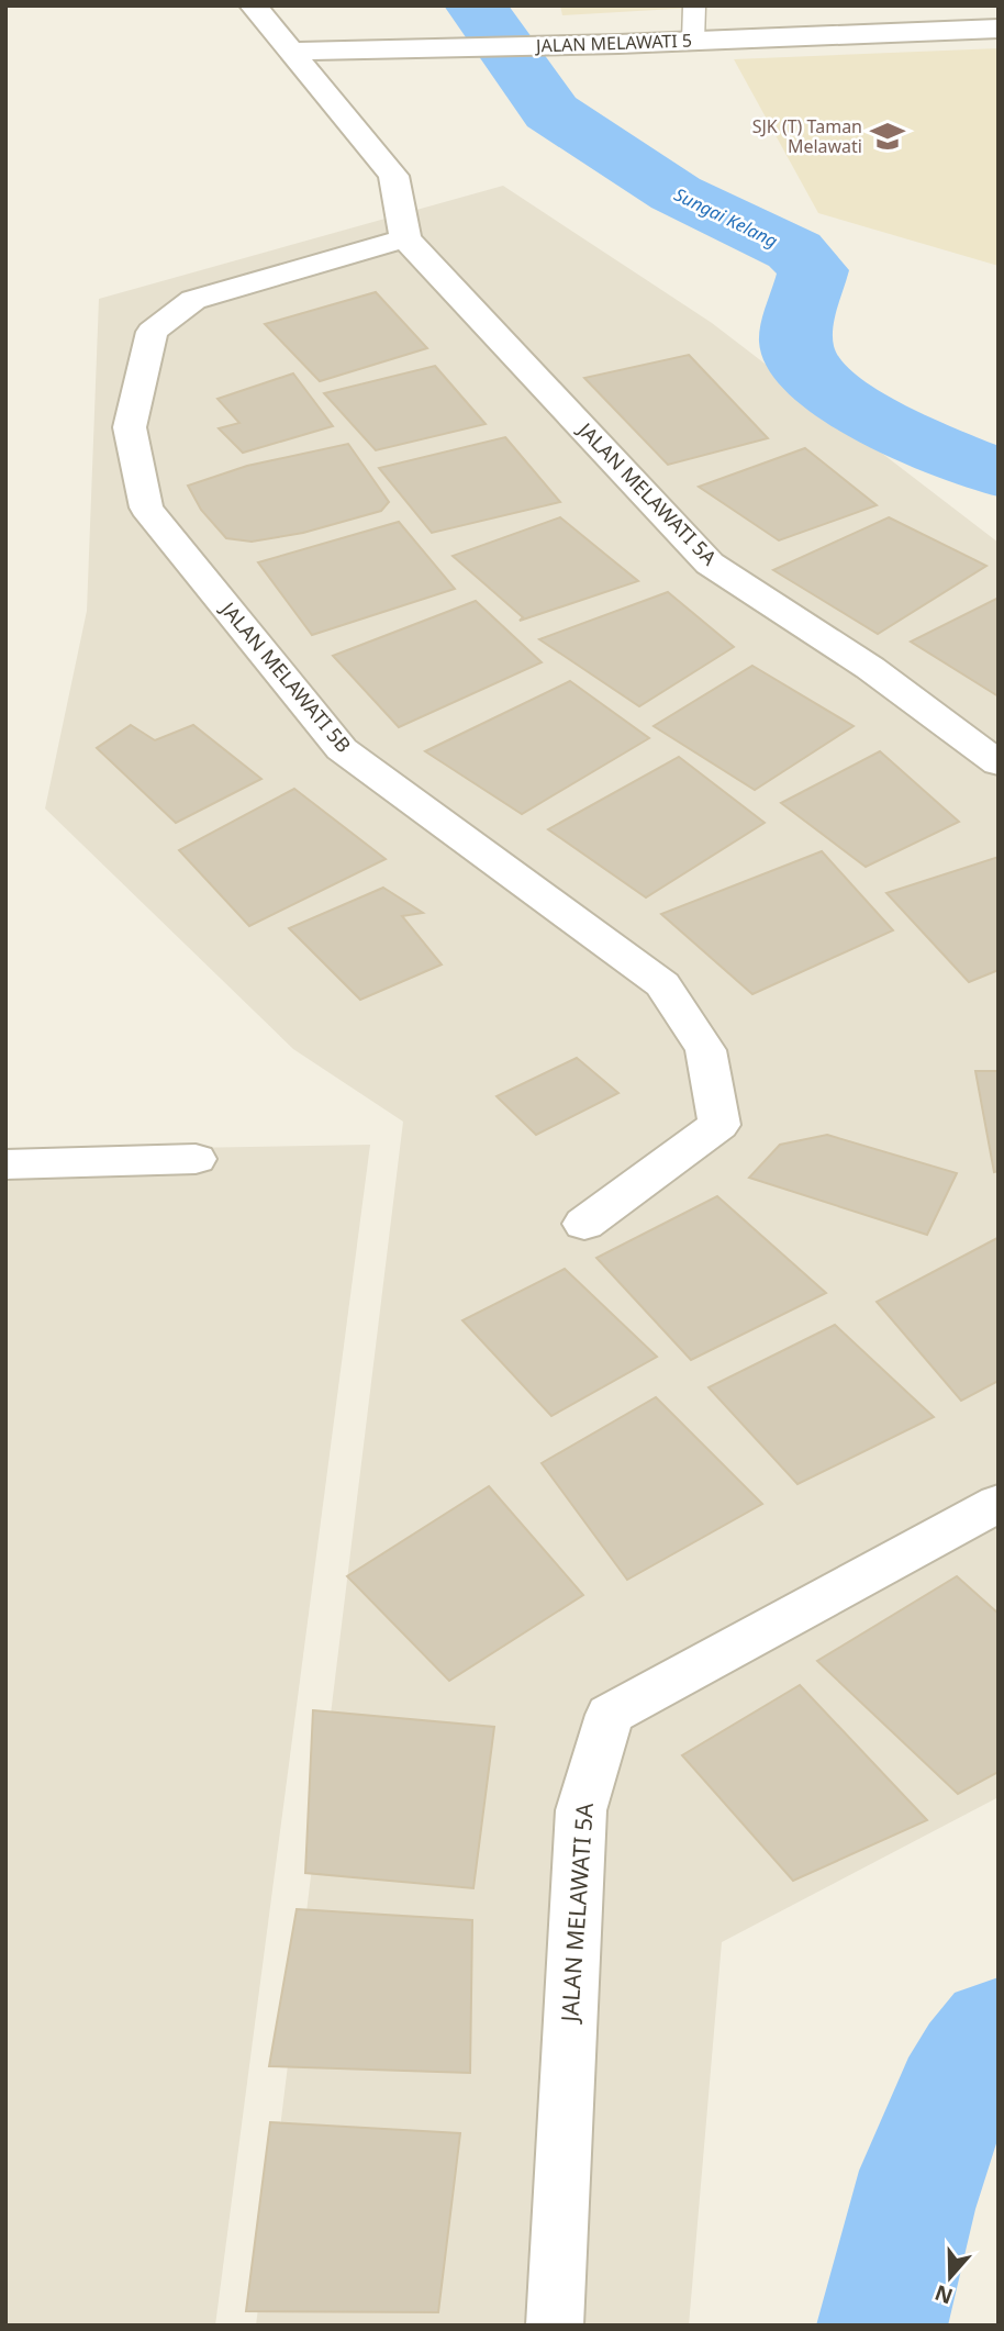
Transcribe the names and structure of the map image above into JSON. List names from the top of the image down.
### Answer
{
  "streets": {
    "street": ["JALAN MELAWATI 5", "JALAN MELAWATI 5A", "JALAN MELAWATI 5B"]
  },
  "crossings": [
    ["JALAN MELAWATI 5A", "JALAN MELAWATI 5B"]
  ],
  "water": ["Sungai Kelang"],
  "places": {
    "school or university": ["SJK (T) Taman Melawati"]
  },
  "north": "bottom"
}
